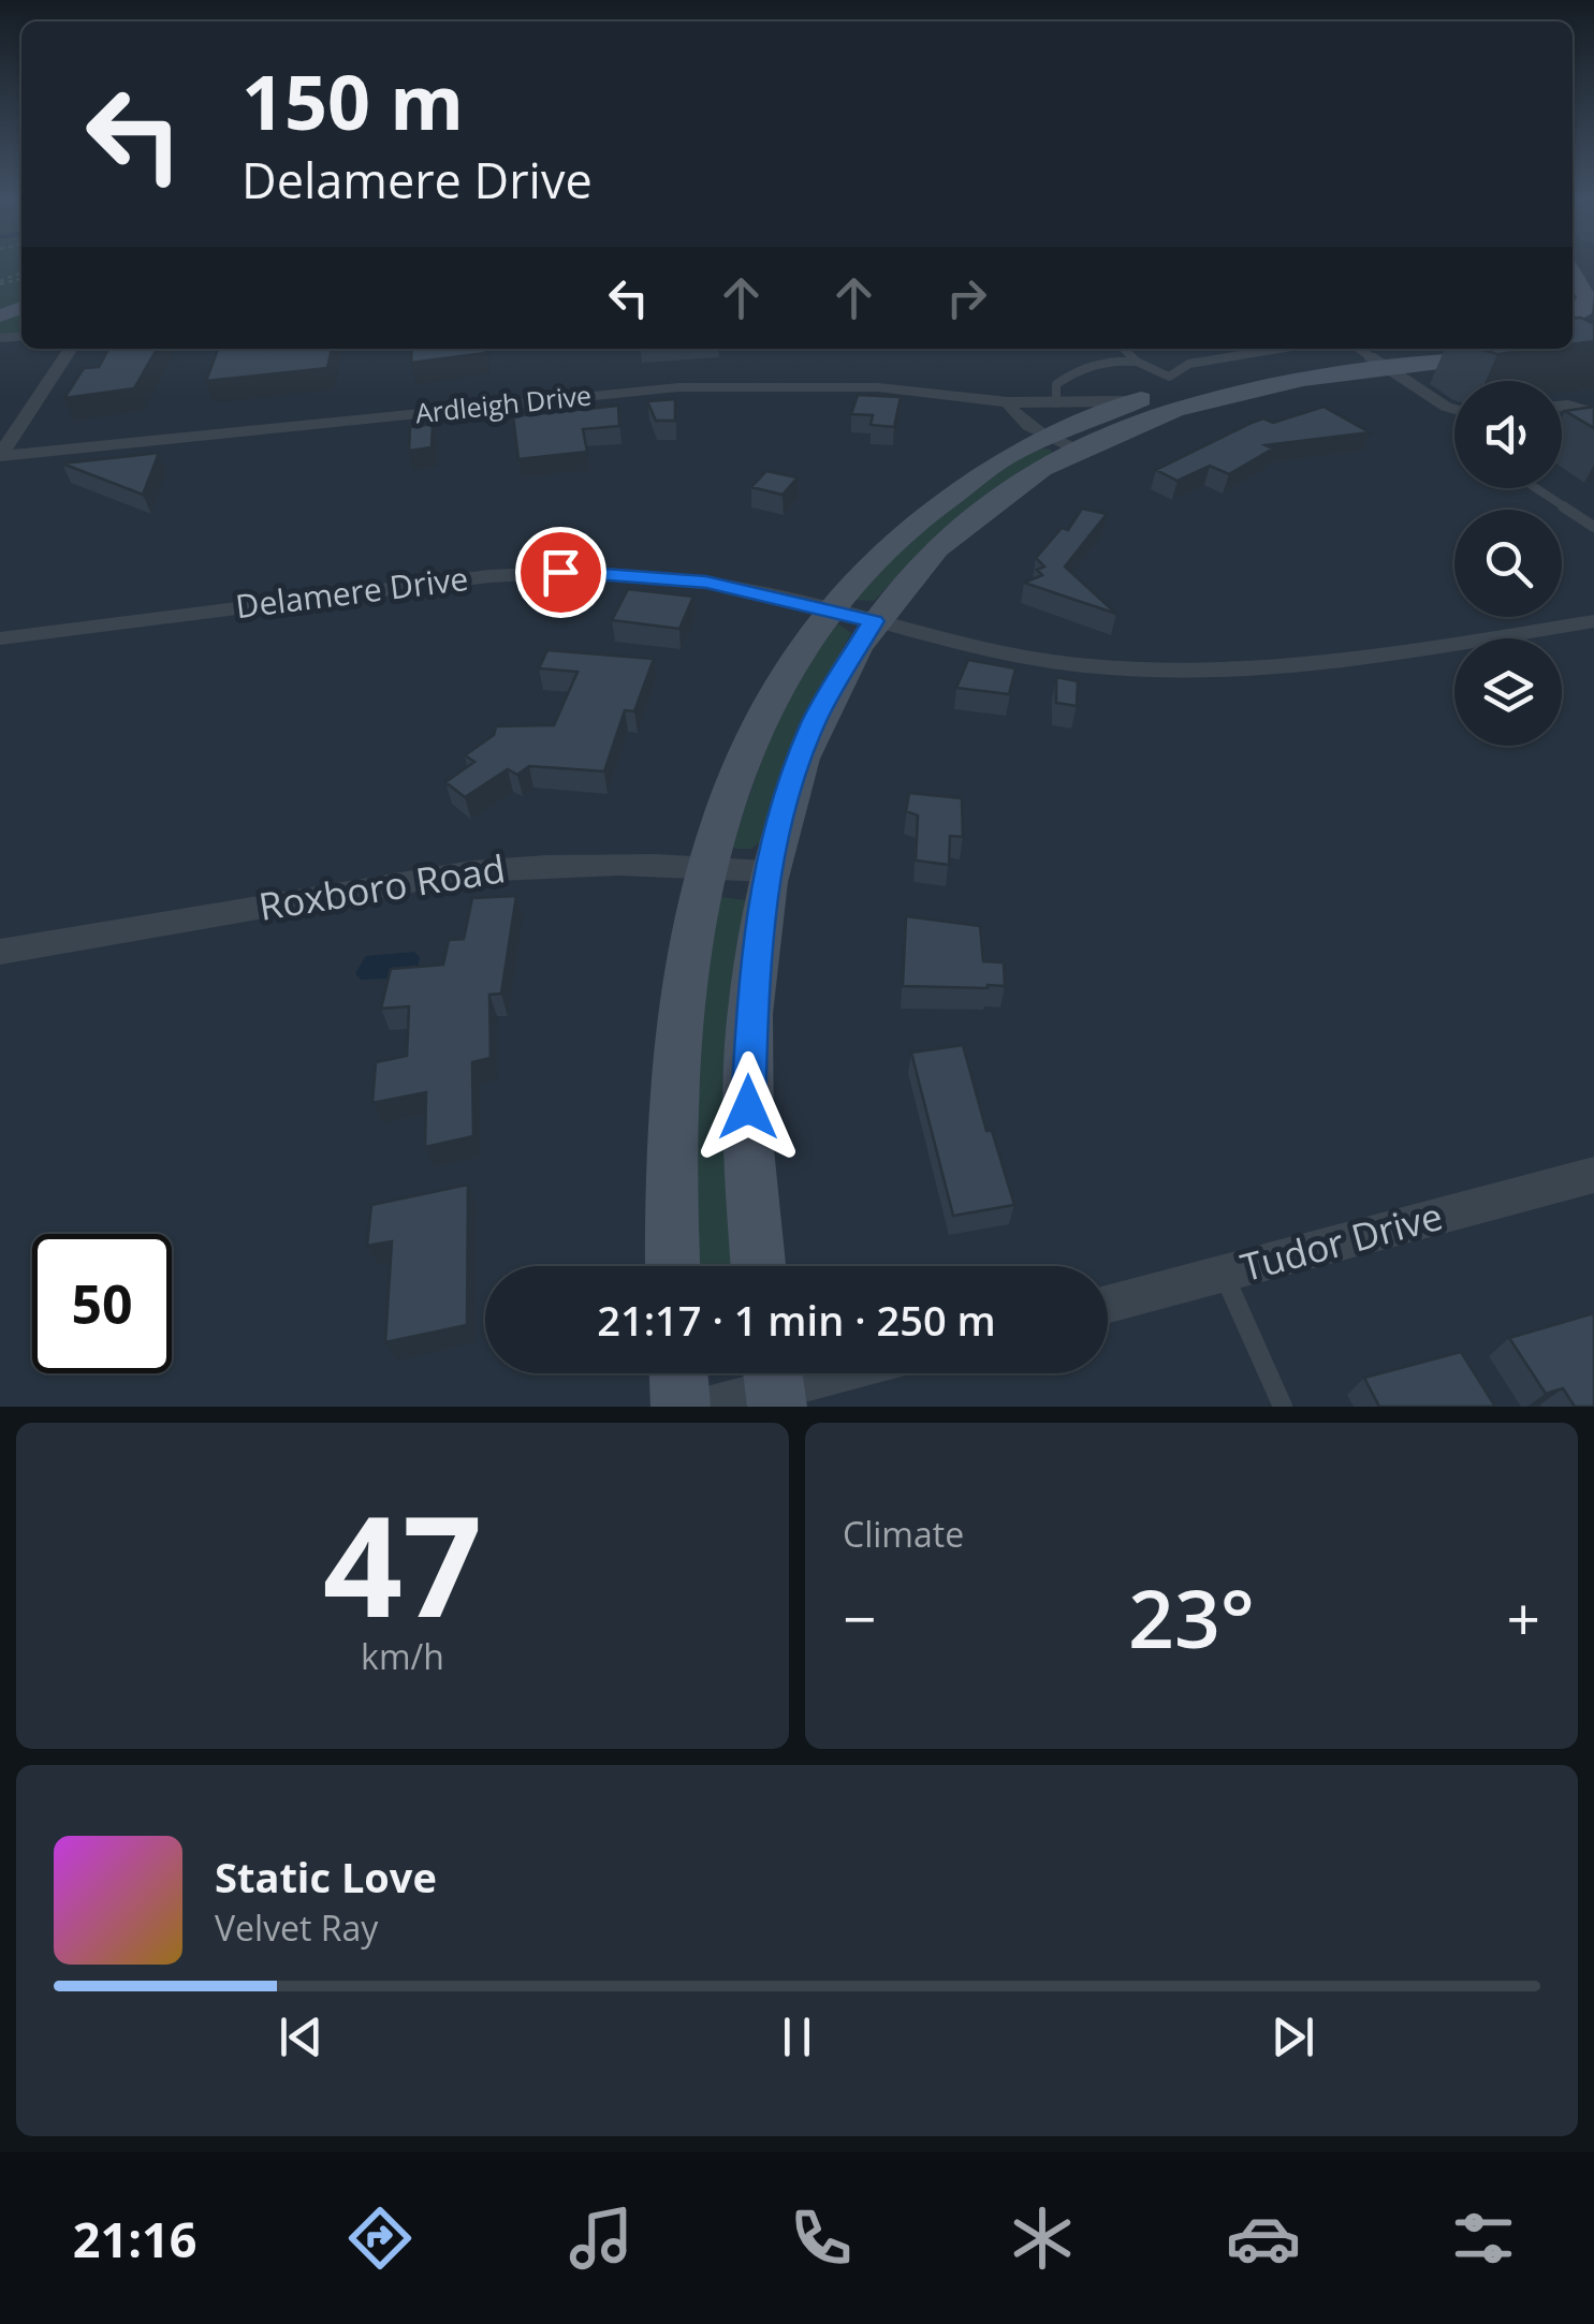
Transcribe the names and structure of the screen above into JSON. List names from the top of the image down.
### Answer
{
  "streets": {
    "street": [
      "Ardleigh Drive",
      "Delamere Drive",
      "Roxboro Road",
      "Tudor Drive"
    ]
  },
  "page": {
    "turn": ["150 m", "Delamere Drive"],
    "limit": "50",
    "trip": "21:17 · 1 min · 250 m",
    "tile": [
      ["47", "km/h"],
      "Climate"
    ],
    "heat": ["−", "23°", "+"],
    "song": ["Static Love", "Velvet Ray"],
    "tabs": "21:16"
  }
}
